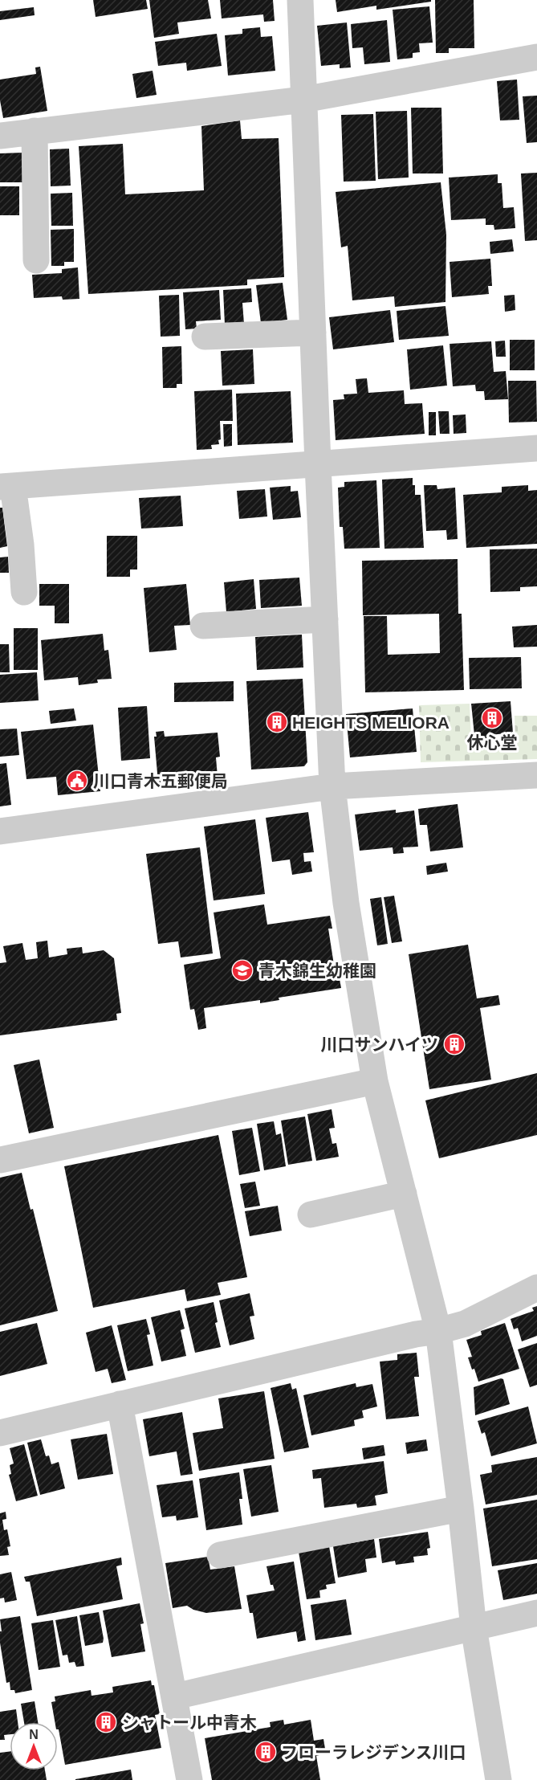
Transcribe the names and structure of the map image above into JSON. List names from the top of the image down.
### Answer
{
  "places": {
    "building": [
      "休心堂",
      "HEIGHTS MELIORA",
      "川口サンハイツ",
      "シャトール中青木",
      "フローラレジデンス川口"
    ],
    "public building": ["川口青木五郵便局"],
    "school or university": ["青木錦生幼稚園"]
  },
  "north": "top"
}
